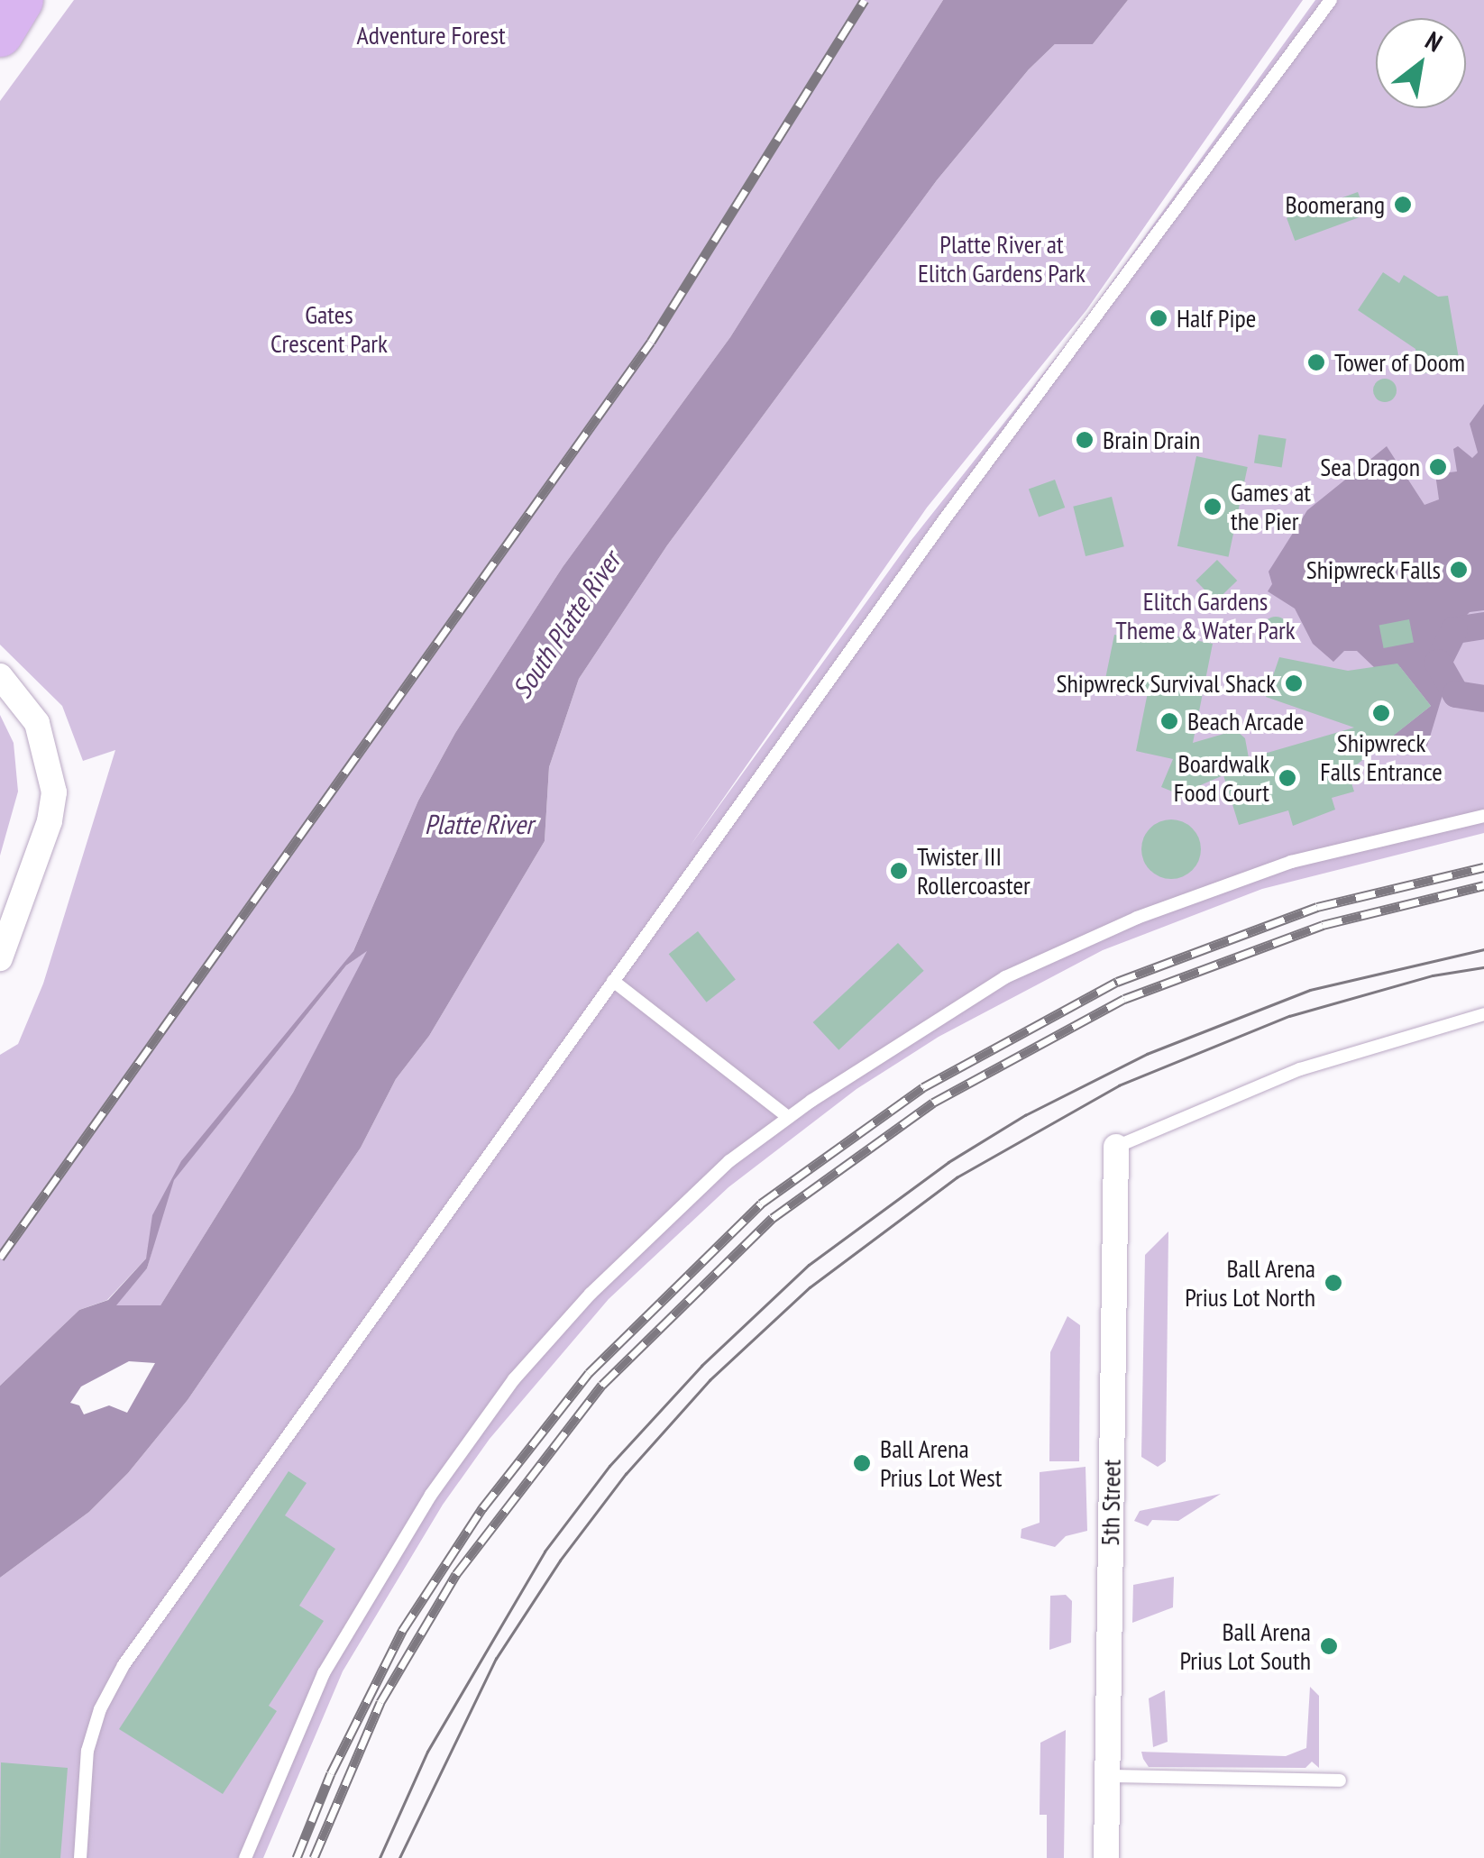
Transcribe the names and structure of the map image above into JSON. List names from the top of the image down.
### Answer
{
  "streets": {
    "street": ["5th Street"]
  },
  "water": ["South Platte River", "Platte River"],
  "parks": [
    "Adventure Forest",
    "Platte River at Elitch Gardens Park",
    "Gates Crescent Park",
    "Elitch Gardens Theme & Water Park"
  ],
  "places": [
    "Boomerang",
    "Half Pipe",
    "Tower of Doom",
    "Brain Drain",
    "Sea Dragon",
    "Games at the Pier",
    "Shipwreck Falls",
    "Shipwreck Survival Shack",
    "Shipwreck Falls Entrance",
    "Beach Arcade",
    "Boardwalk Food Court",
    "Twister III Rollercoaster",
    "Ball Arena Prius Lot North",
    "Ball Arena Prius Lot West",
    "Ball Arena Prius Lot South"
  ],
  "north": "top right"
}
